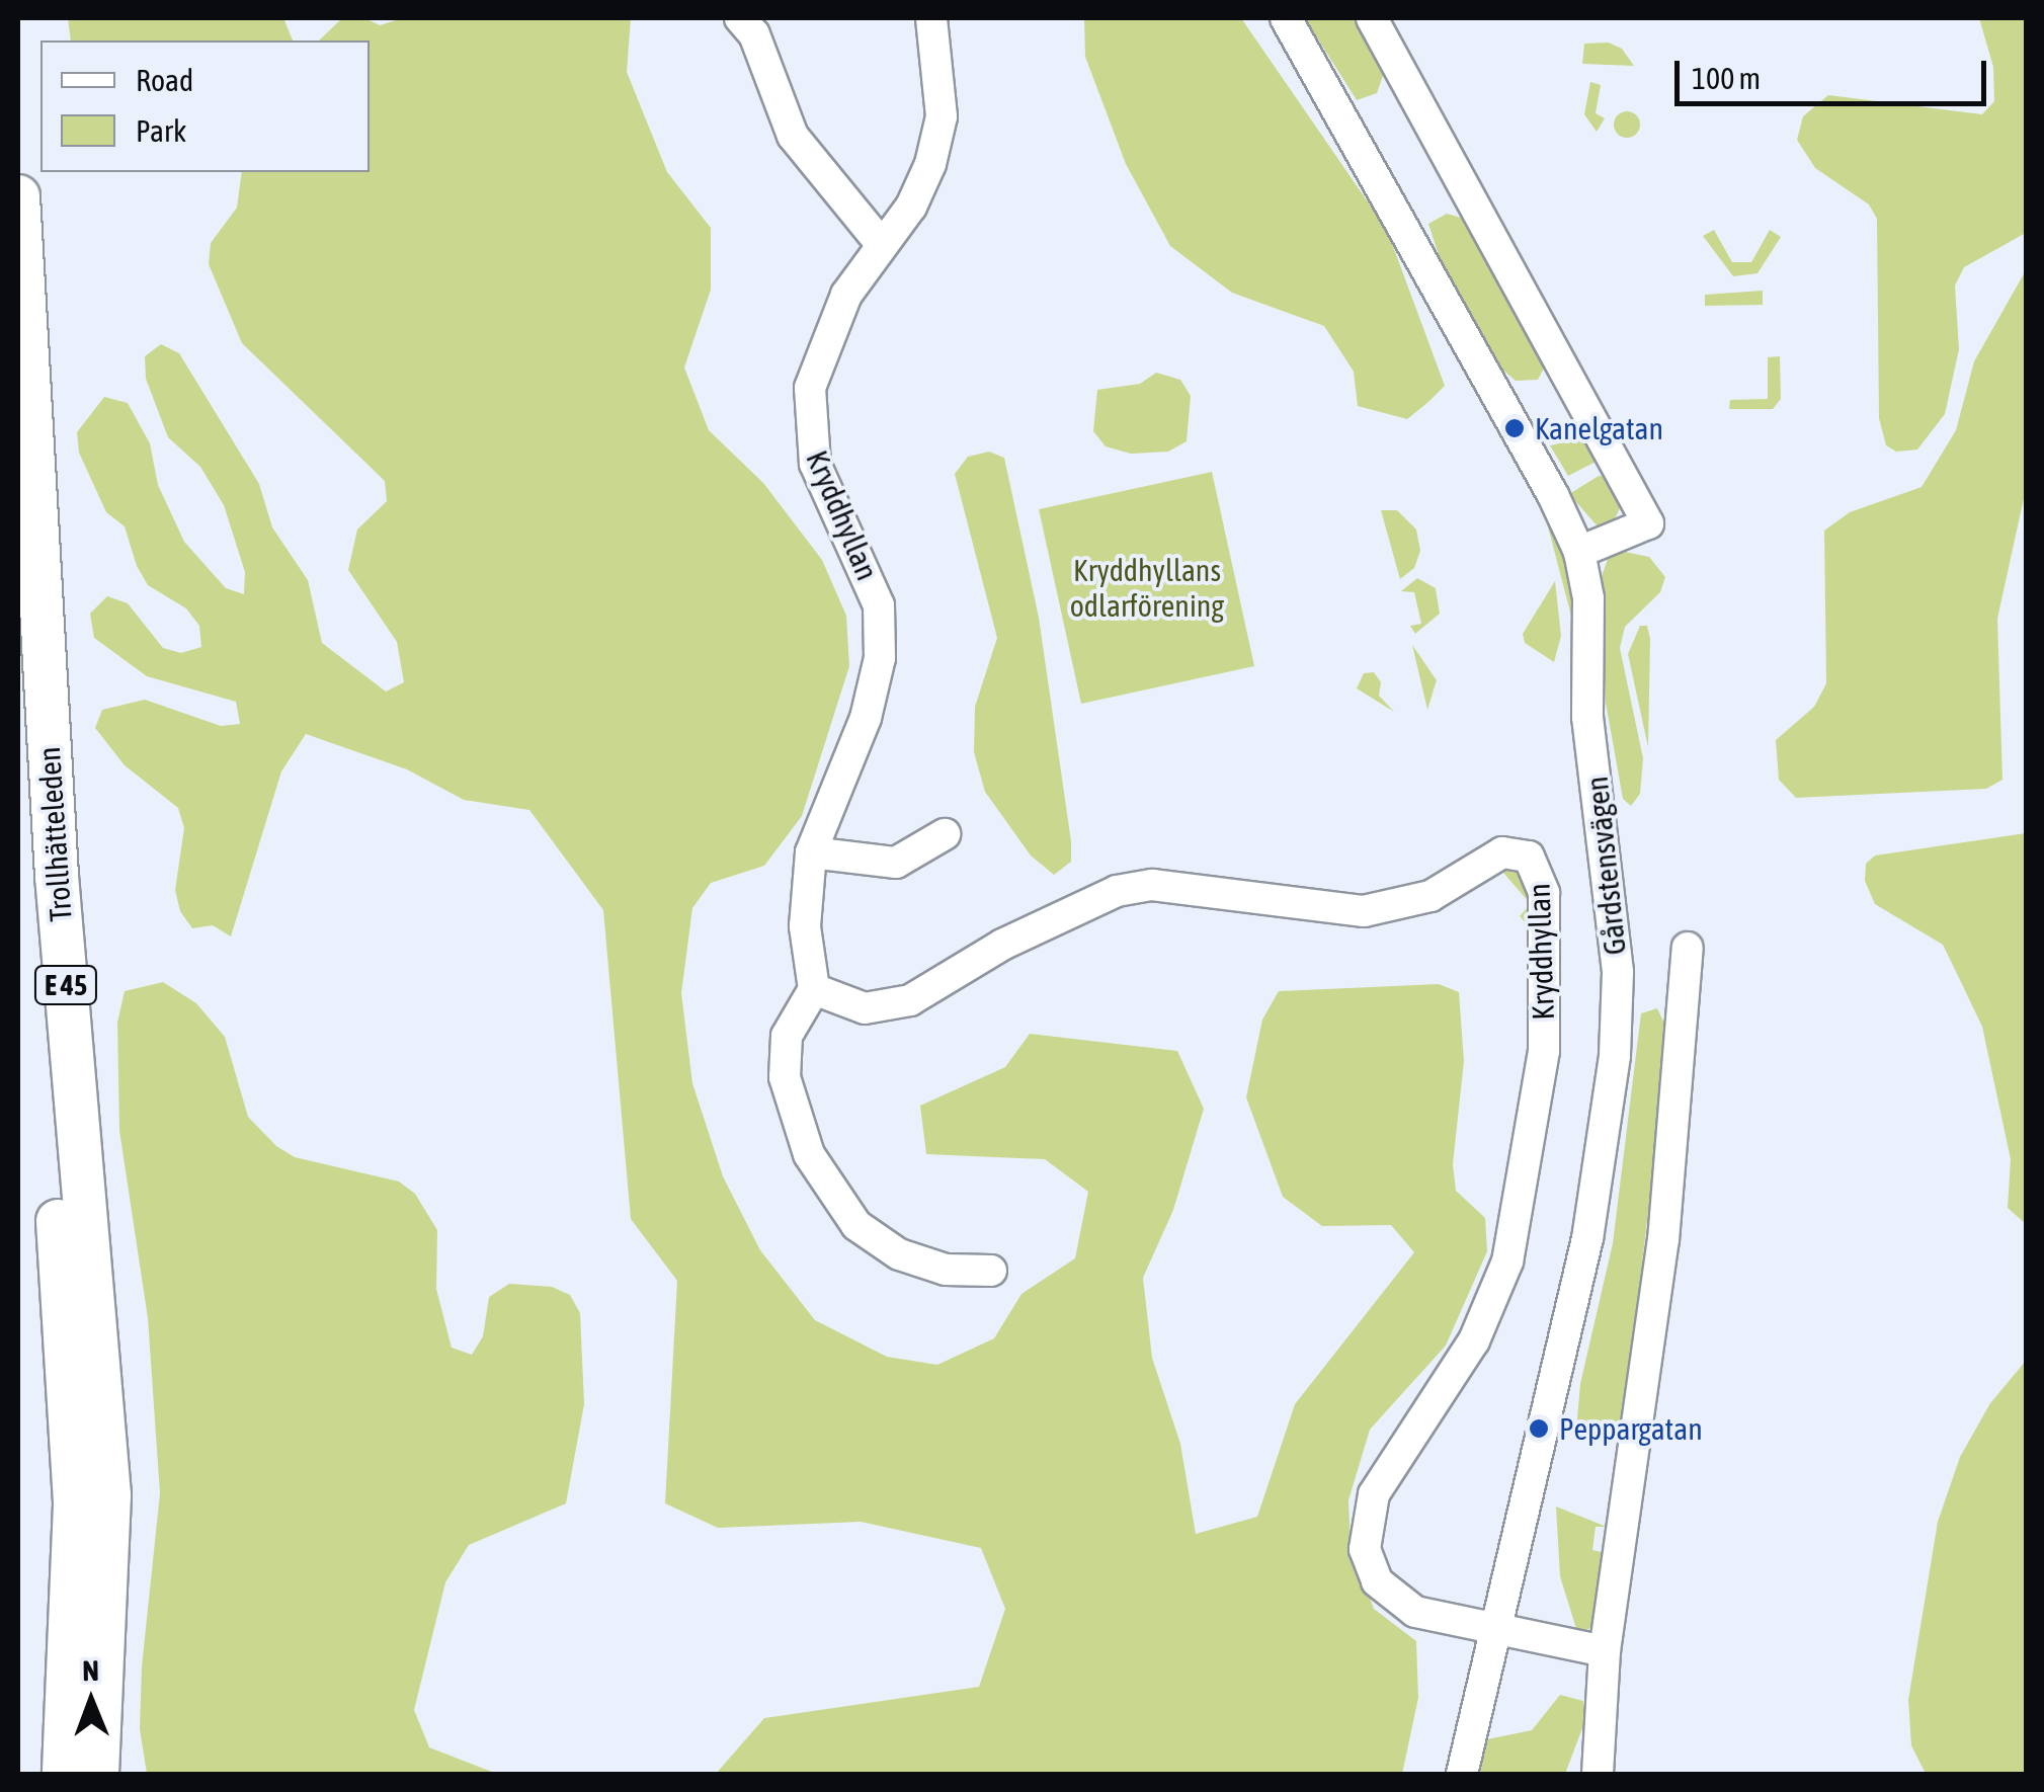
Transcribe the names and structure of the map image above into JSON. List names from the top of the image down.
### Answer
{
  "streets": {
    "highway": ["Trollhätteleden", "E 45"],
    "street": ["Kryddhyllan", "Gårdstensvägen"]
  },
  "crossings": [
    ["Kryddhyllan", "Gårdstensvägen"]
  ],
  "parks": ["Kryddhyllans odlarförening"],
  "places": ["Kanelgatan", "Peppargatan"],
  "legend": ["Road", "Park"],
  "scale_bar": "100 m",
  "north": "top"
}
